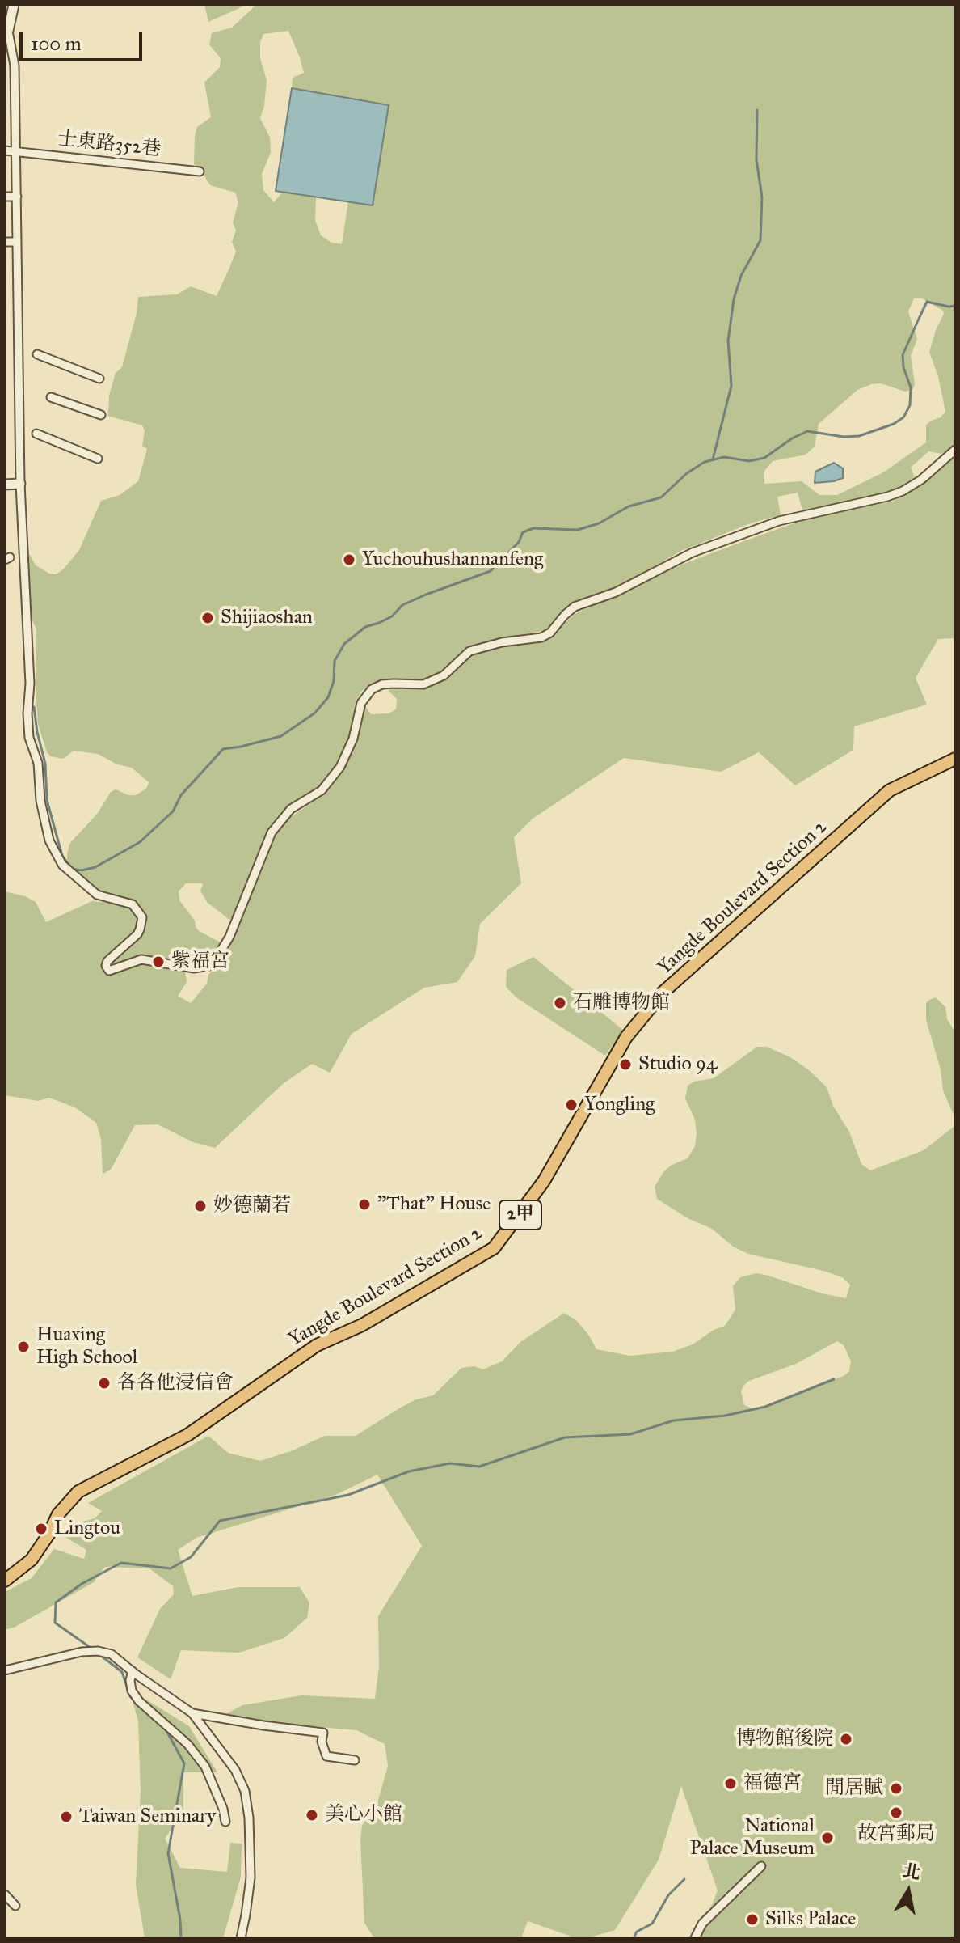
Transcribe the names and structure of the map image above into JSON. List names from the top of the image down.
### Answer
{
  "streets": {
    "main road": ["Yangde Boulevard Section 2", "2甲"],
    "street": ["士東路352巷"]
  },
  "places": [
    "Yuchouhushannanfeng",
    "Shijiaoshan",
    "紫福宮",
    "石雕博物館",
    "Studio 94",
    "Yongling",
    "\"That\" House",
    "妙德蘭若",
    "Huaxing High School",
    "各各他浸信會",
    "Lingtou",
    "博物館後院",
    "福德宮",
    "閒居賦",
    "故宮郵局",
    "美心小館",
    "Taiwan Seminary",
    "National Palace Museum",
    "Silks Palace"
  ],
  "scale_bar": "100 m",
  "north": "top"
}
